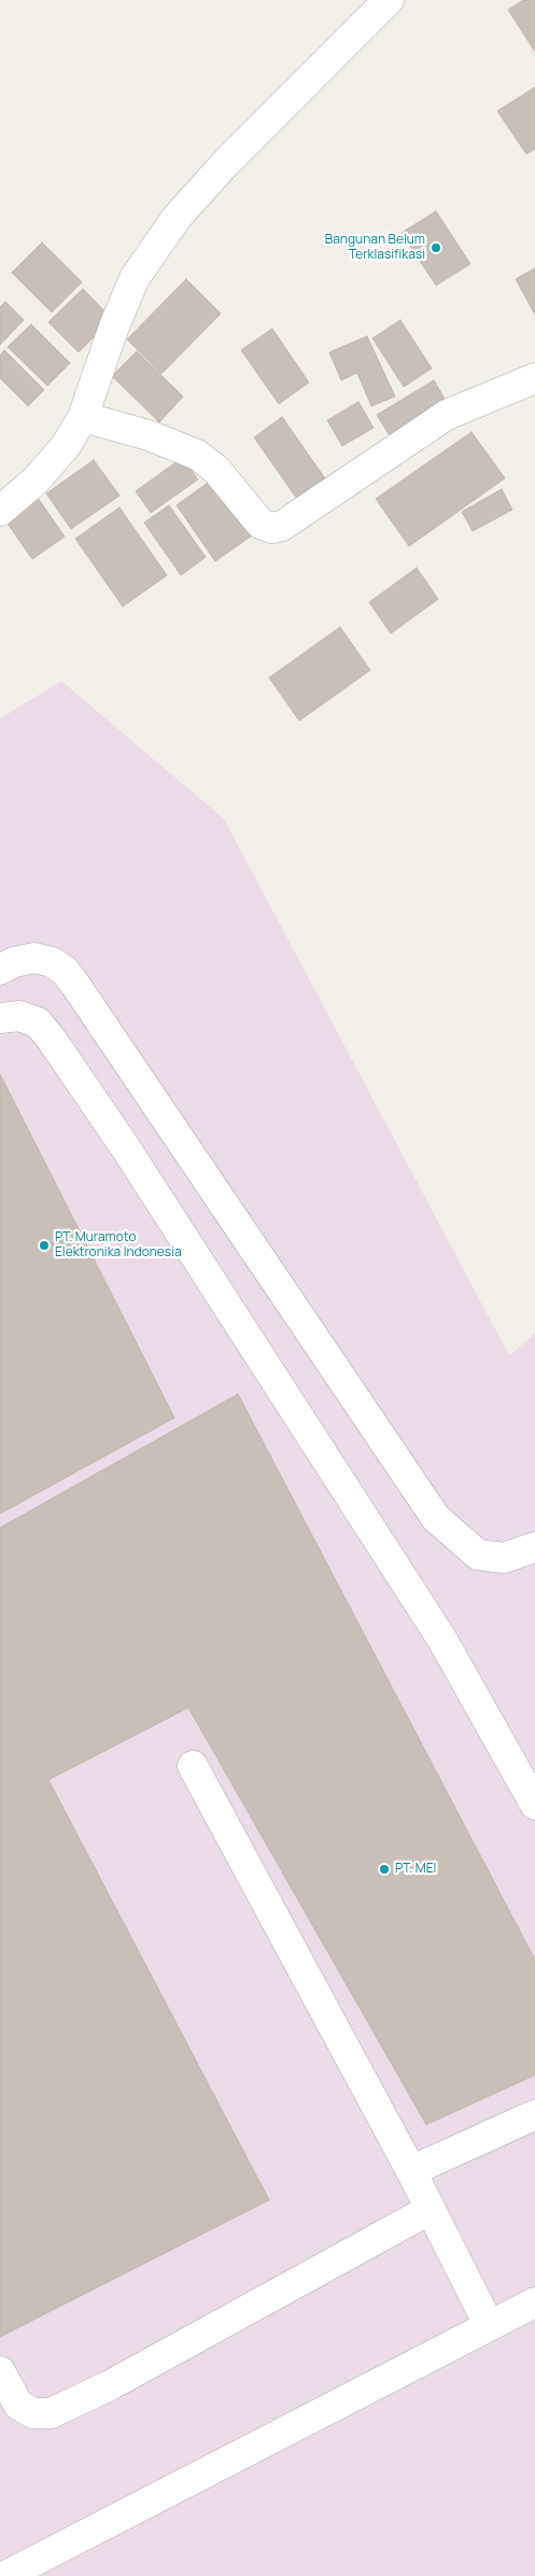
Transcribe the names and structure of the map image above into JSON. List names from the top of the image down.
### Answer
{
  "places": ["Bangunan Belum Terklasifikasi", "PT. Muramoto Elektronika Indonesia", "PT. MEI"]
}
